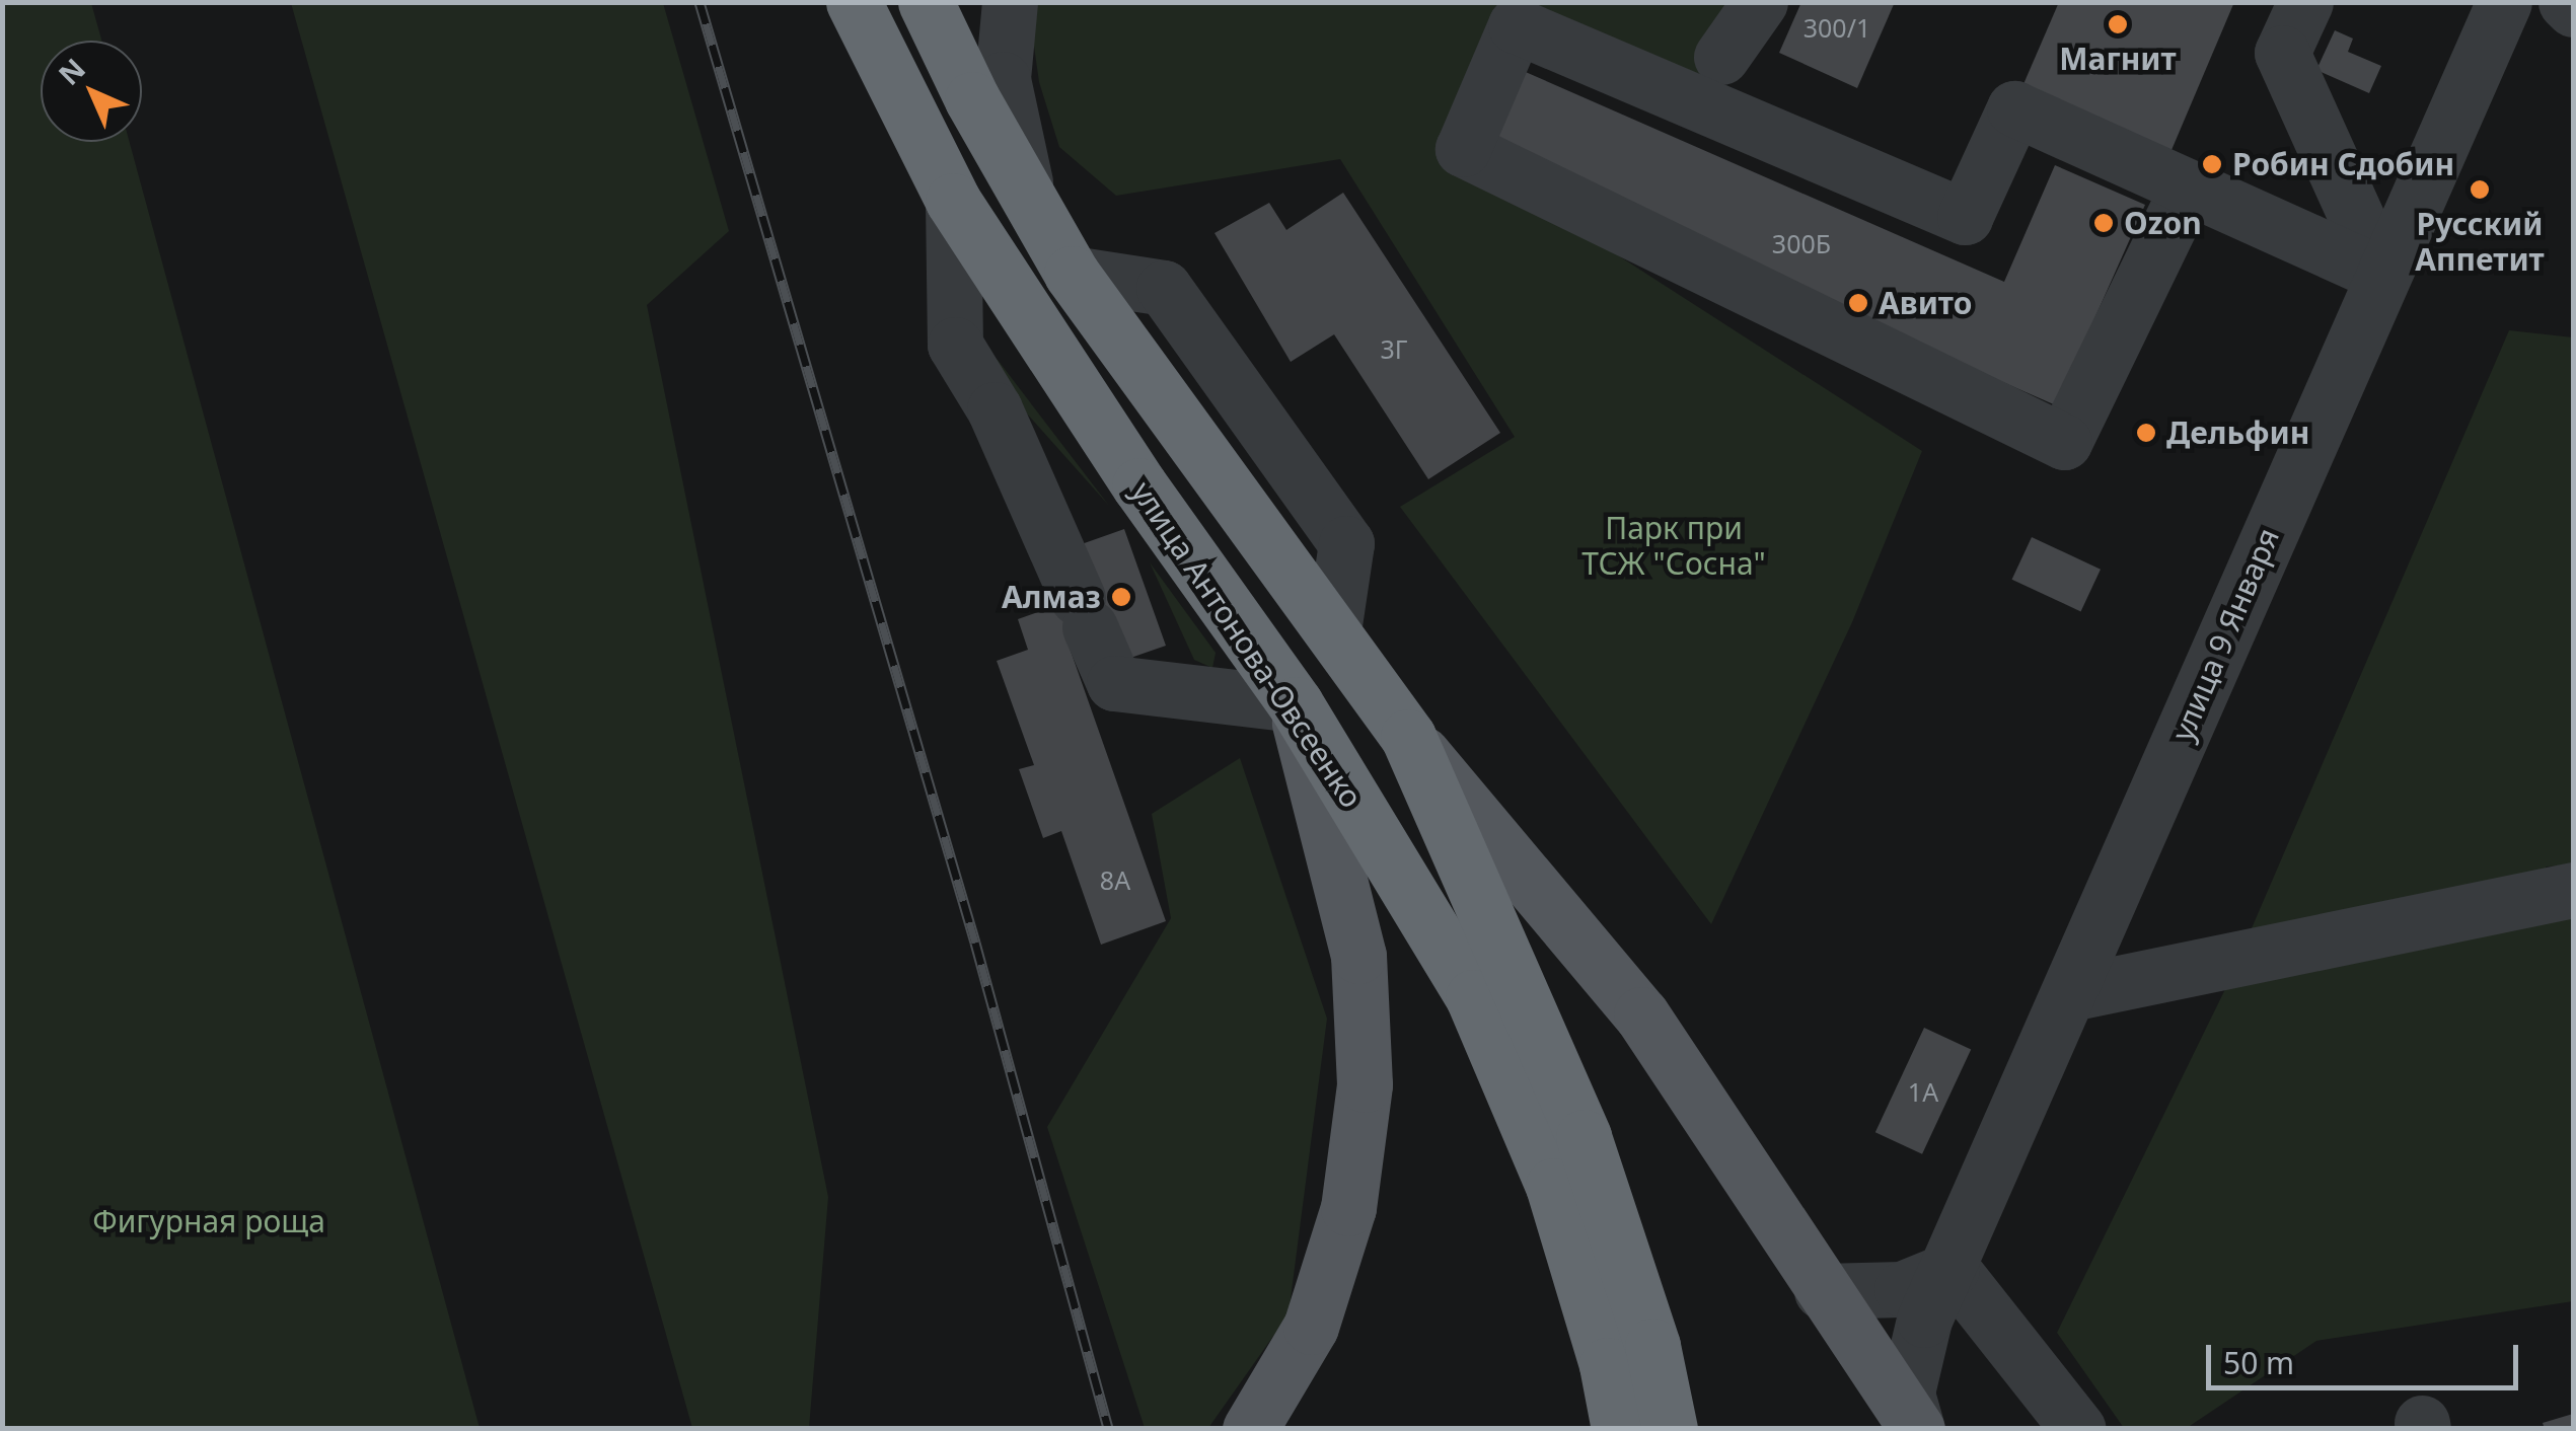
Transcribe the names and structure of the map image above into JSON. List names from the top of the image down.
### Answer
{
  "streets": {
    "highway": ["улица Антонова-Овсеенко"],
    "street": ["улица 9 Января"]
  },
  "parks": ["Парк при ТСЖ \"Сосна\"", "Фигурная роща"],
  "places": [
    "Магнит",
    "Робин Сдобин",
    "Русский Аппетит",
    "Ozon",
    "Авито",
    "Дельфин",
    "Алмаз"
  ],
  "house_numbers": [
    "300/1",
    "300Б",
    "3Г",
    "8А",
    "1А"
  ],
  "scale_bar": "50 m",
  "north": "top left"
}
